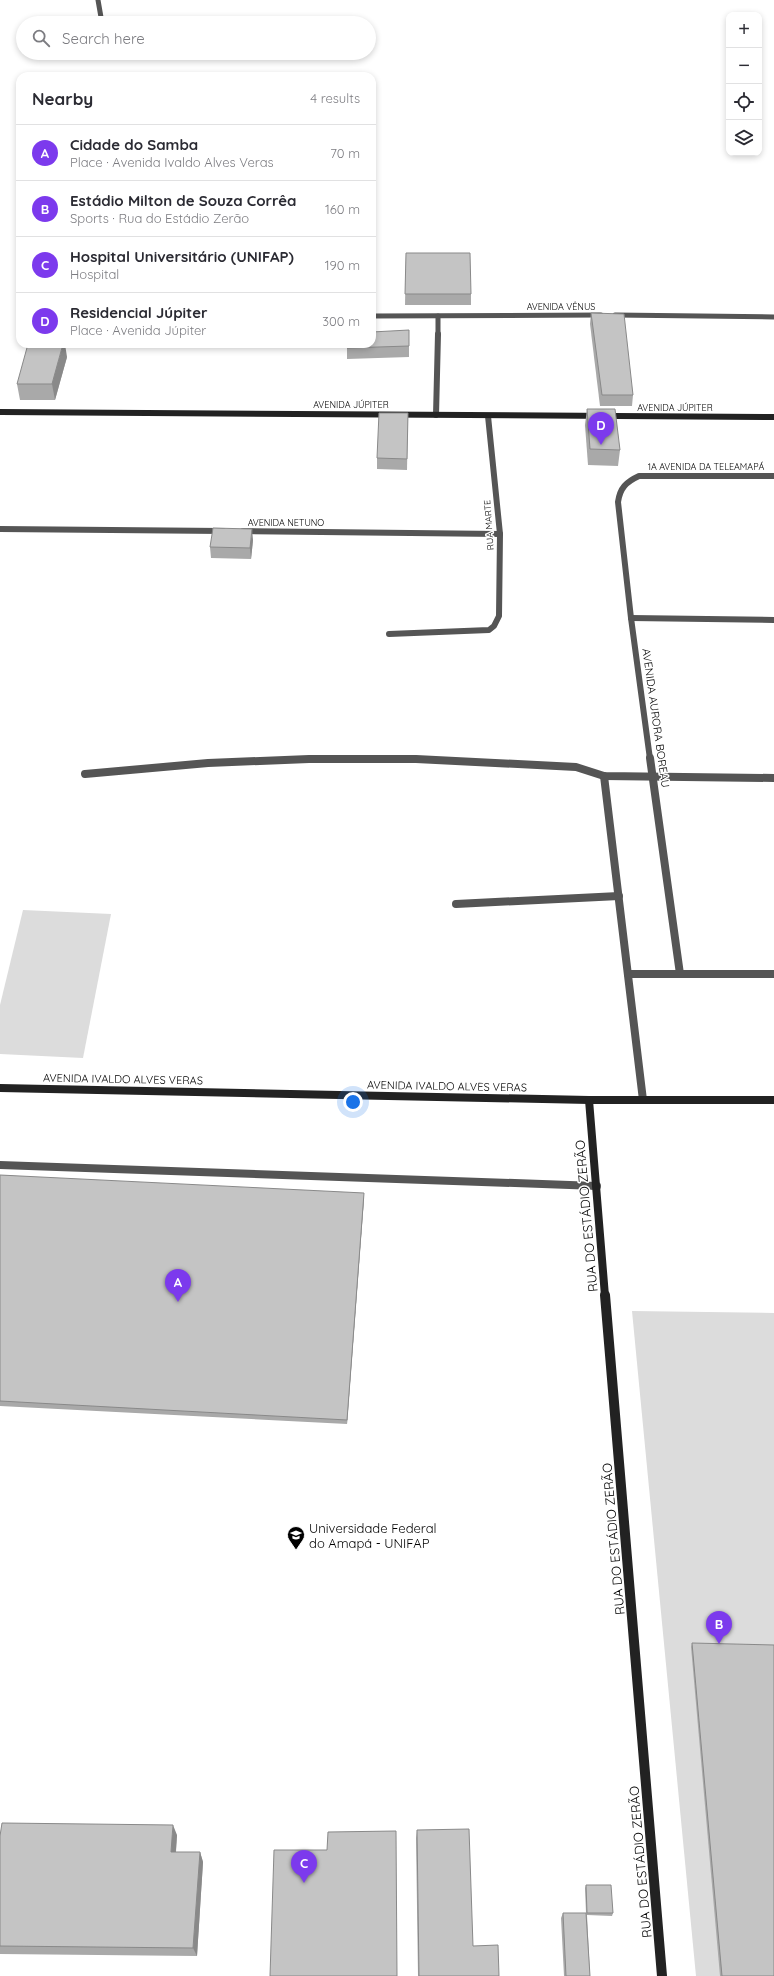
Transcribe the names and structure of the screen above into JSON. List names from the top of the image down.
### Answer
{
  "streets": {
    "street": [
      "AVENIDA VÊNUS",
      "AVENIDA JÚPITER",
      "1A AVENIDA DA TELEAMAPÁ",
      "AVENIDA NETUNO",
      "RUA MARTE",
      "AVENIDA AURORA BOREAU",
      "AVENIDA IVALDO ALVES VERAS",
      "RUA DO ESTÁDIO ZERÃO"
    ]
  },
  "crossings": [
    ["AVENIDA JÚPITER", "RUA MARTE"],
    ["1A AVENIDA DA TELEAMAPÁ", "AVENIDA AURORA BOREAU"],
    ["AVENIDA NETUNO", "RUA MARTE"],
    ["AVENIDA IVALDO ALVES VERAS", "RUA DO ESTÁDIO ZERÃO"]
  ],
  "places": {
    "school or university": ["Universidade Federal do Amapá - UNIFAP"]
  },
  "page": {
    "map_buttons": ["+", "−"],
    "search": "Search here",
    "heading": ["Nearby", "4 results"],
    "list": [
      {
        "mark": "A",
        "name": "Cidade do Samba",
        "note": "Place · Avenida Ivaldo Alves Veras",
        "value": "70 m"
      },
      {
        "mark": "B",
        "name": "Estádio Milton de Souza Corrêa",
        "note": "Sports · Rua do Estádio Zerão",
        "value": "160 m"
      },
      {
        "mark": "C",
        "name": "Hospital Universitário (UNIFAP)",
        "note": "Hospital",
        "value": "190 m"
      },
      {
        "mark": "D",
        "name": "Residencial Júpiter",
        "note": "Place · Avenida Júpiter",
        "value": "300 m"
      }
    ],
    "pins": [
      "D",
      "A",
      "B",
      "C"
    ]
  }
}
